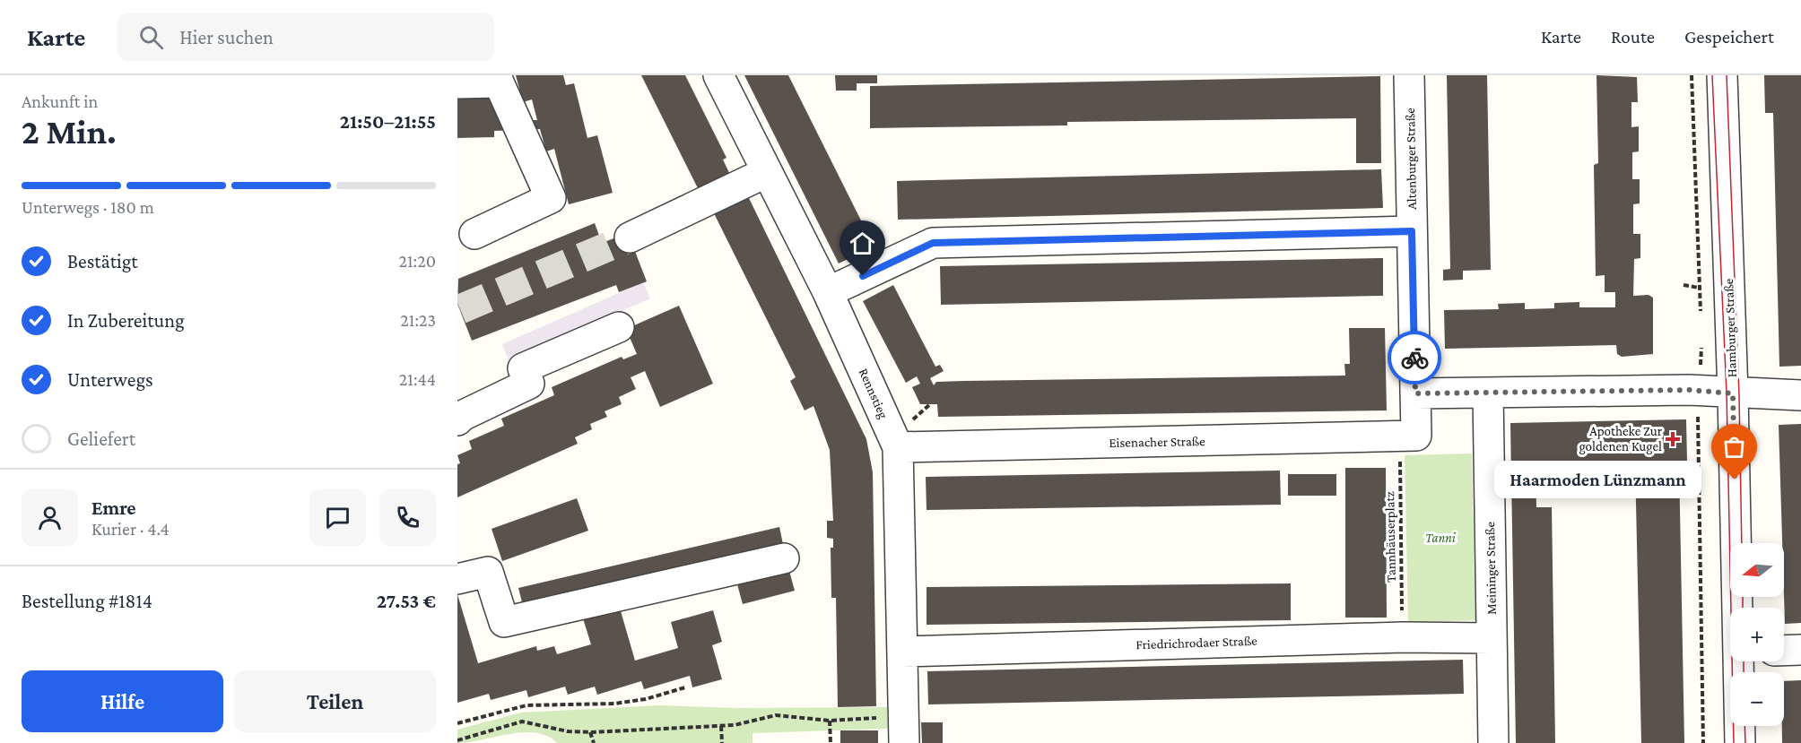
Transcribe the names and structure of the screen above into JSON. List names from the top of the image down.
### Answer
{
  "streets": {
    "street": [
      "Altenburger Straße",
      "Hamburger Straße",
      "Rennstieg",
      "Eisenacher Straße",
      "Meininger Straße",
      "Friedrichrodaer Straße"
    ],
    "path": ["Tannhäuserplatz"]
  },
  "crossings": [
    ["Altenburger Straße", "Eisenacher Straße"],
    ["Altenburger Straße", "Tannhäuserplatz"],
    ["Rennstieg", "Eisenacher Straße"],
    ["Rennstieg", "Friedrichrodaer Straße"],
    ["Eisenacher Straße", "Tannhäuserplatz"],
    ["Tannhäuserplatz", "Friedrichrodaer Straße"],
    ["Meininger Straße", "Friedrichrodaer Straße"]
  ],
  "parks": ["Tanni"],
  "places": {
    "health": ["Apotheke Zur goldenen Kugel"],
    "other": ["Haarmoden Lünzmann"]
  },
  "north": "left",
  "page": {
    "header": "Karte",
    "search": "Hier suchen",
    "nav": ["Karte", "Route", "Gespeichert"],
    "heading": ["2 Min.", "Ankunft in", "21:50–21:55"],
    "panel": [
      "Emre",
      "Kurier · 4.4",
      "Bestellung #1814",
      "27.53 €"
    ],
    "bar": "Unterwegs · 180 m",
    "list": [
      ["Bestätigt", "21:20"],
      ["In Zubereitung", "21:23"],
      ["Unterwegs", "21:44"],
      "Geliefert"
    ],
    "bubble": "Haarmoden Lünzmann",
    "map_buttons": ["+", "−"],
    "buttons": ["Hilfe", "Teilen"]
  }
}
